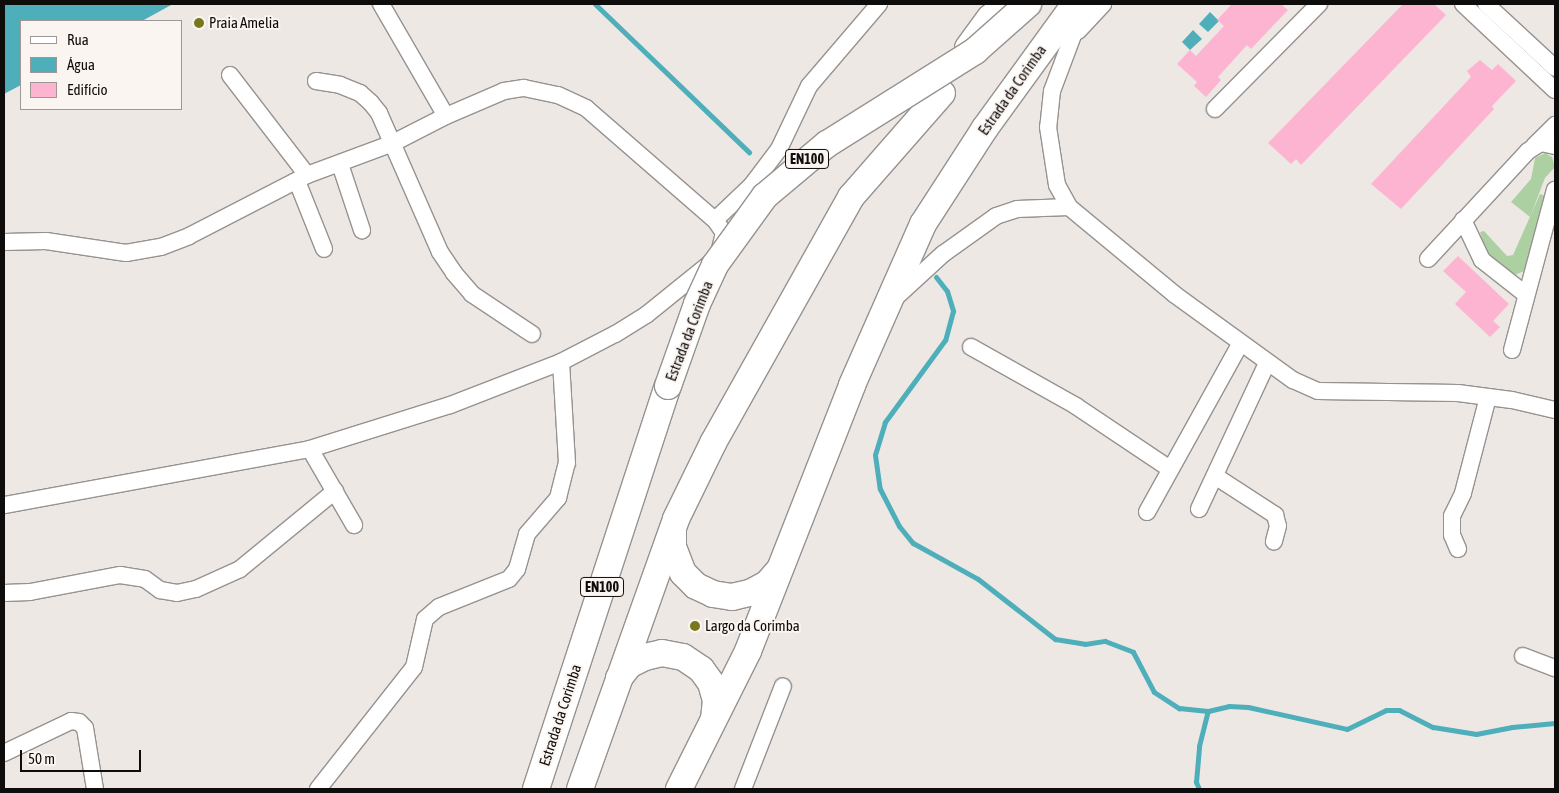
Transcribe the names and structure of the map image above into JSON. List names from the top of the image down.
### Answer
{
  "streets": {
    "main road": ["Estrada da Corimba", "EN100"]
  },
  "places": ["Praia Amelia", "Largo da Corimba"],
  "legend": ["Rua", "Água", "Edifício"],
  "scale_bar": "50 m"
}
